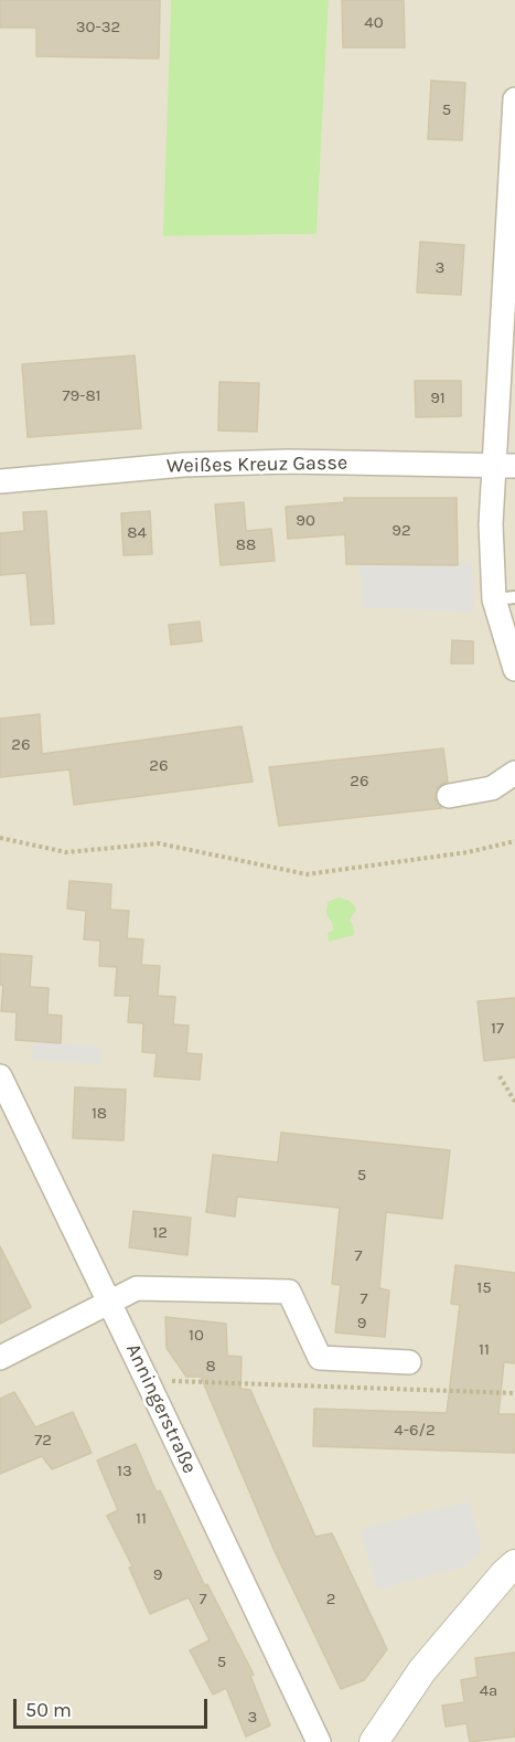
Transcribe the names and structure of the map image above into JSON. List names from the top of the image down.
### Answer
{
  "streets": {
    "street": ["Weißes Kreuz Gasse", "Anningerstraße"]
  },
  "house_numbers": [
    "40",
    "30-32",
    "5",
    "3",
    "79-81",
    "91",
    "90",
    "92",
    "84",
    "88",
    "26",
    "26",
    "26",
    "17",
    "18",
    "5",
    "12",
    "7",
    "15",
    "7",
    "9",
    "10",
    "11",
    "8",
    "4-6/2",
    "72",
    "13",
    "11",
    "9",
    "7",
    "2",
    "5",
    "4a",
    "3"
  ],
  "scale_bar": "50 m"
}
